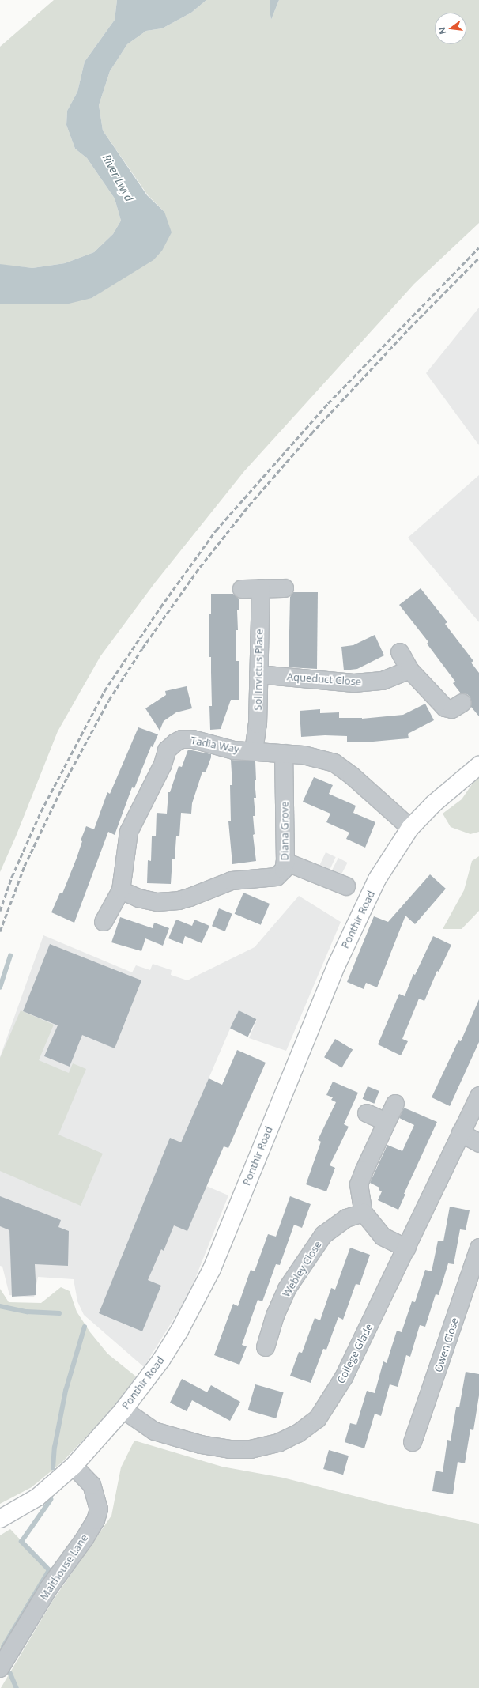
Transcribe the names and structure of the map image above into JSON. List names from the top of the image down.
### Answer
{
  "streets": {
    "main road": ["Ponthir Road"],
    "street": [
      "Sol Invictus Place",
      "Aqueduct Close",
      "Tadia Way",
      "Diana Grove",
      "Webley Close",
      "Owen Close",
      "College Glade",
      "Malthouse Lane"
    ]
  },
  "crossings": [
    ["Sol Invictus Place", "Aqueduct Close"],
    ["Sol Invictus Place", "Tadia Way"],
    ["Tadia Way", "Diana Grove"],
    ["Tadia Way", "Ponthir Road"],
    ["Ponthir Road", "College Glade"],
    ["Ponthir Road", "Malthouse Lane"]
  ],
  "water": ["River Lwyd"],
  "north": "left"
}
